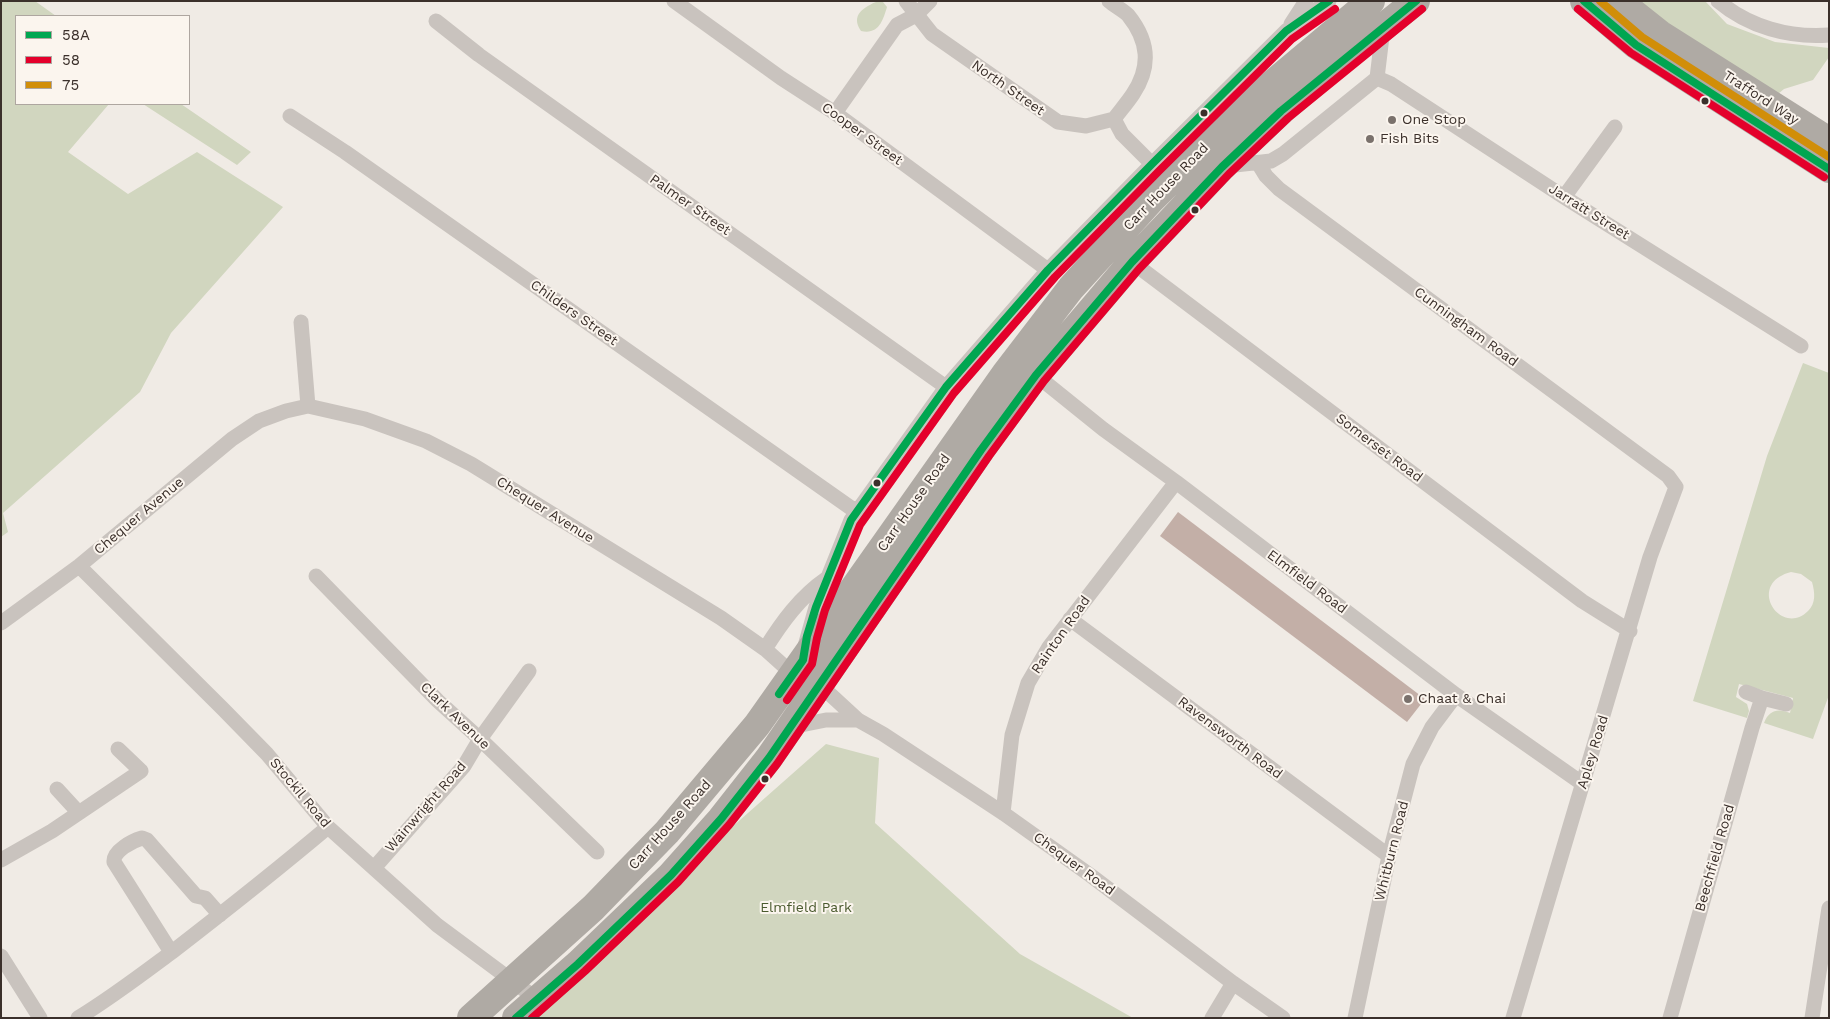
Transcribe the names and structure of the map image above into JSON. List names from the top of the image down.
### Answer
{
  "streets": {
    "highway": ["Trafford Way", "Carr House Road"],
    "street": [
      "North Street",
      "Cooper Street",
      "Palmer Street",
      "Jarratt Street",
      "Childers Street",
      "Cunningham Road",
      "Somerset Road",
      "Chequer Avenue",
      "Elmfield Road",
      "Rainton Road",
      "Clark Avenue",
      "Ravensworth Road",
      "Apley Road",
      "Stockil Road",
      "Wainwright Road",
      "Whitburn Road",
      "Beechfield Road",
      "Chequer Road"
    ]
  },
  "crossings": [
    ["Carr House Road", "Somerset Road"],
    ["Carr House Road", "Chequer Avenue"],
    ["Carr House Road", "Elmfield Road"],
    ["Carr House Road", "Stockil Road"],
    ["Carr House Road", "Chequer Road"],
    ["Cunningham Road", "Apley Road"],
    ["Somerset Road", "Apley Road"],
    ["Chequer Avenue", "Stockil Road"],
    ["Elmfield Road", "Rainton Road"],
    ["Elmfield Road", "Apley Road"],
    ["Elmfield Road", "Whitburn Road"],
    ["Rainton Road", "Ravensworth Road"],
    ["Rainton Road", "Chequer Road"],
    ["Clark Avenue", "Wainwright Road"],
    ["Ravensworth Road", "Whitburn Road"],
    ["Stockil Road", "Wainwright Road"]
  ],
  "parks": ["Elmfield Park"],
  "places": ["One Stop", "Fish Bits", "Chaat & Chai"],
  "lines": ["transit line 58A", "transit line 75", "transit line 58"],
  "legend": ["58A", "58", "75"]
}
